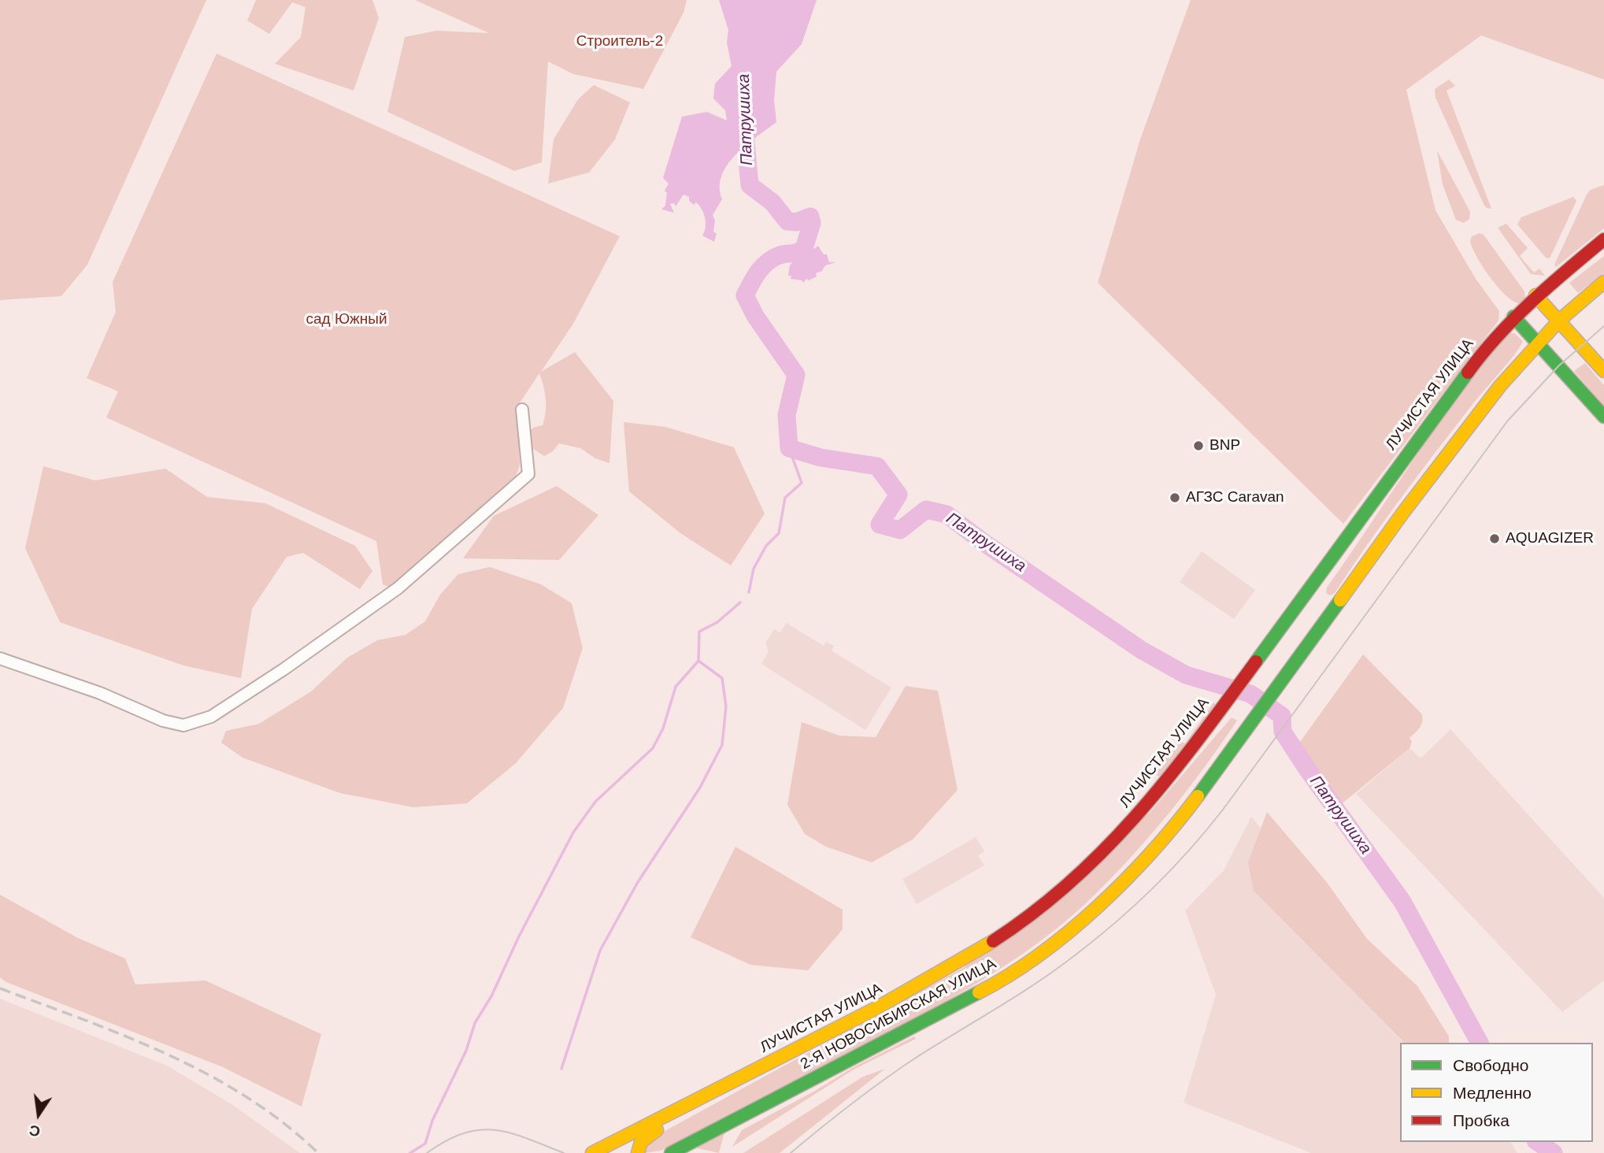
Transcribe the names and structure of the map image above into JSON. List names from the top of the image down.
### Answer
{
  "streets": {
    "main road": ["ЛУЧИСТАЯ УЛИЦА", "2-Я НОВОСИБИРСКАЯ УЛИЦА"]
  },
  "water": ["Патрушиха"],
  "parks": ["Строитель-2", "сад Южный"],
  "places": ["BNP", "АГЗС Caravan", "AQUAGIZER"],
  "legend": ["Свободно", "Медленно", "Пробка"],
  "north": "bottom"
}
